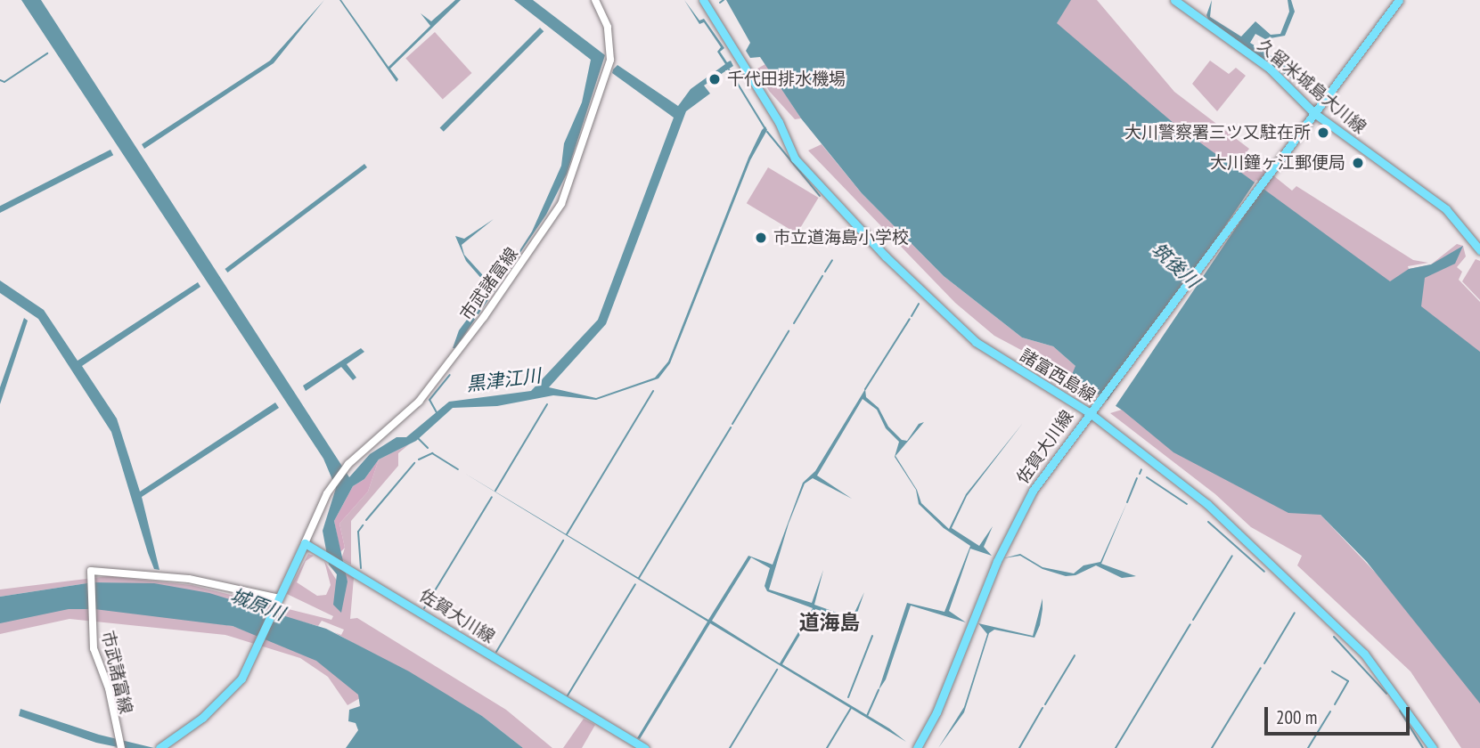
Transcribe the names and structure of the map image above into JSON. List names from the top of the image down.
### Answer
{
  "streets": {
    "main road": [
      "久留米城島大川線",
      "市武諸富線",
      "諸富西島線",
      "佐賀大川線"
    ]
  },
  "crossings": [
    ["久留米城島大川線", "佐賀大川線"],
    ["市武諸富線", "佐賀大川線"],
    ["諸富西島線", "佐賀大川線"]
  ],
  "districts": ["道海島"],
  "water": ["筑後川", "黒津江川", "城原川"],
  "places": [
    "千代田排水機場",
    "大川警察署三ツ又駐在所",
    "大川鐘ヶ江郵便局",
    "市立道海島小学校"
  ],
  "scale_bar": "200 m"
}
